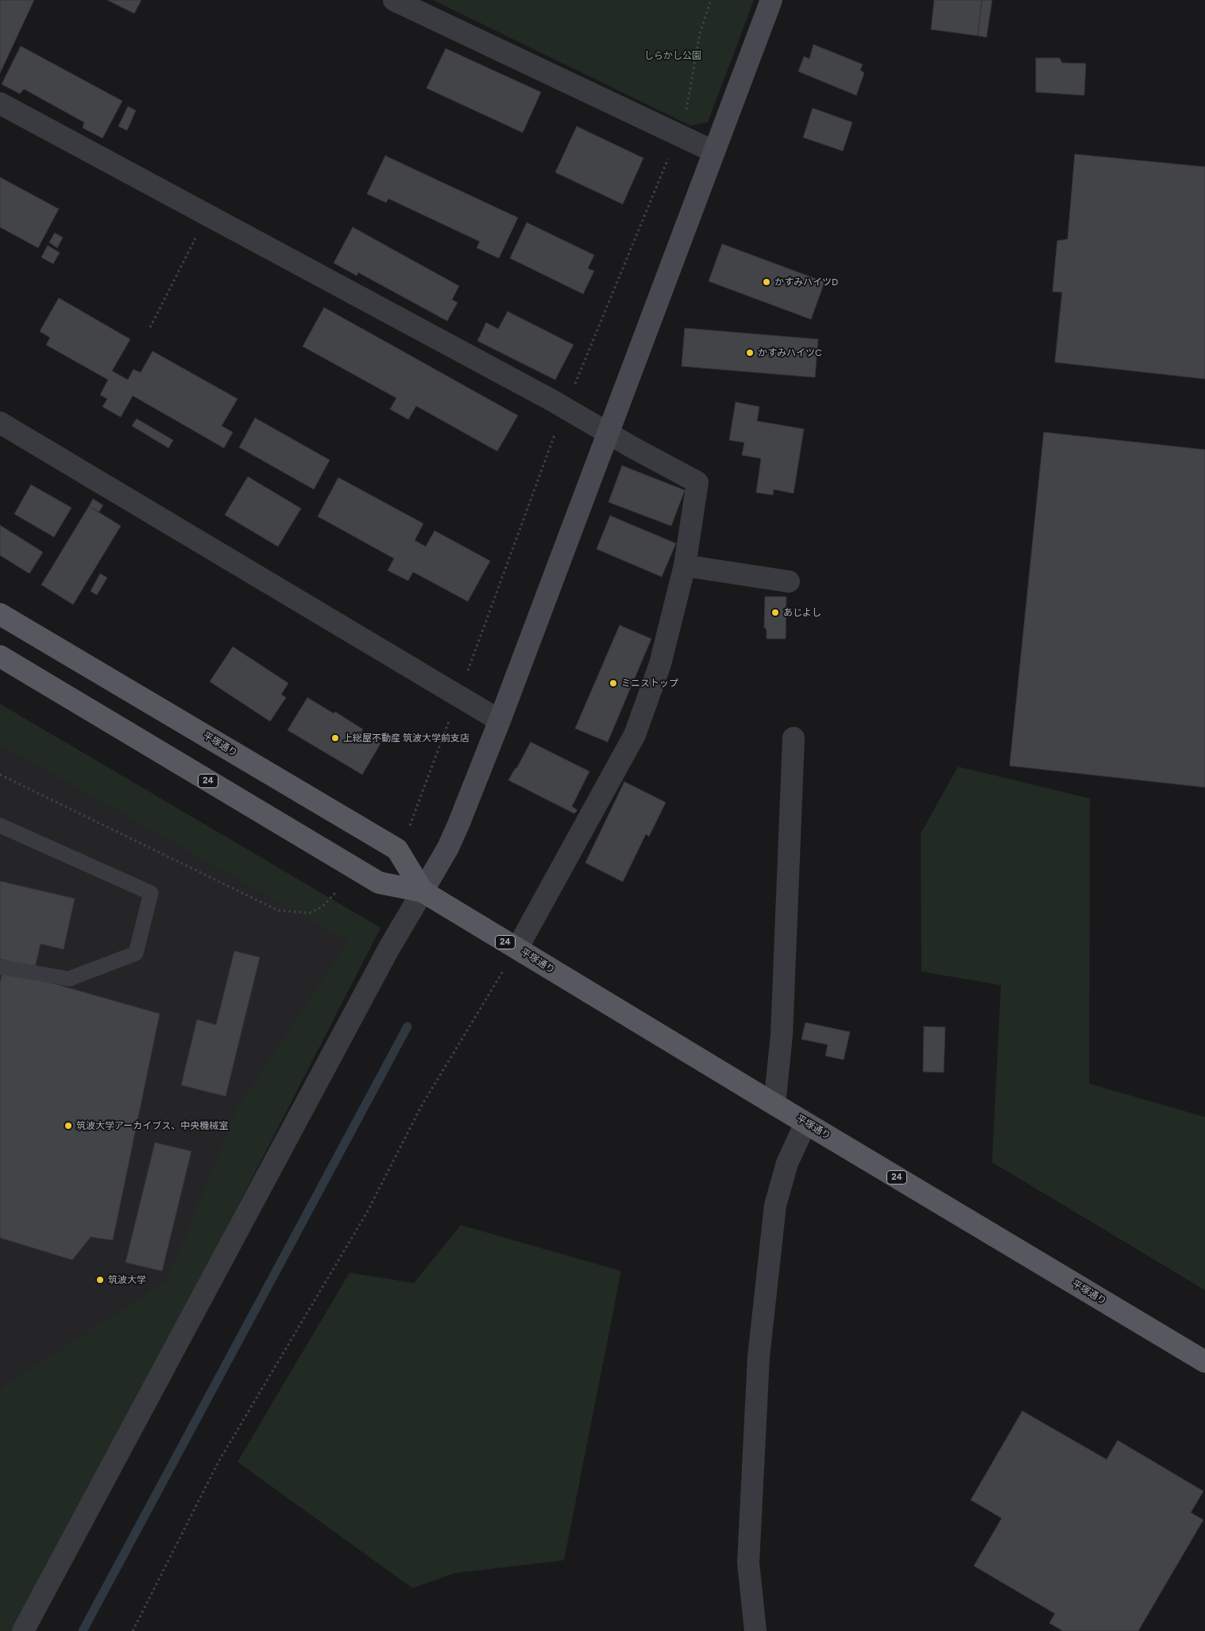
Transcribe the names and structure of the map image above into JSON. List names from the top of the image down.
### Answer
{
  "streets": {
    "main road": ["平塚通り", "24"]
  },
  "parks": ["しらかし公園"],
  "places": [
    "かすみハイツD",
    "かすみハイツC",
    "あじよし",
    "ミニストップ",
    "上総屋不動産 筑波大学前支店",
    "筑波大学アーカイブス、中央機械室",
    "筑波大学"
  ]
}
